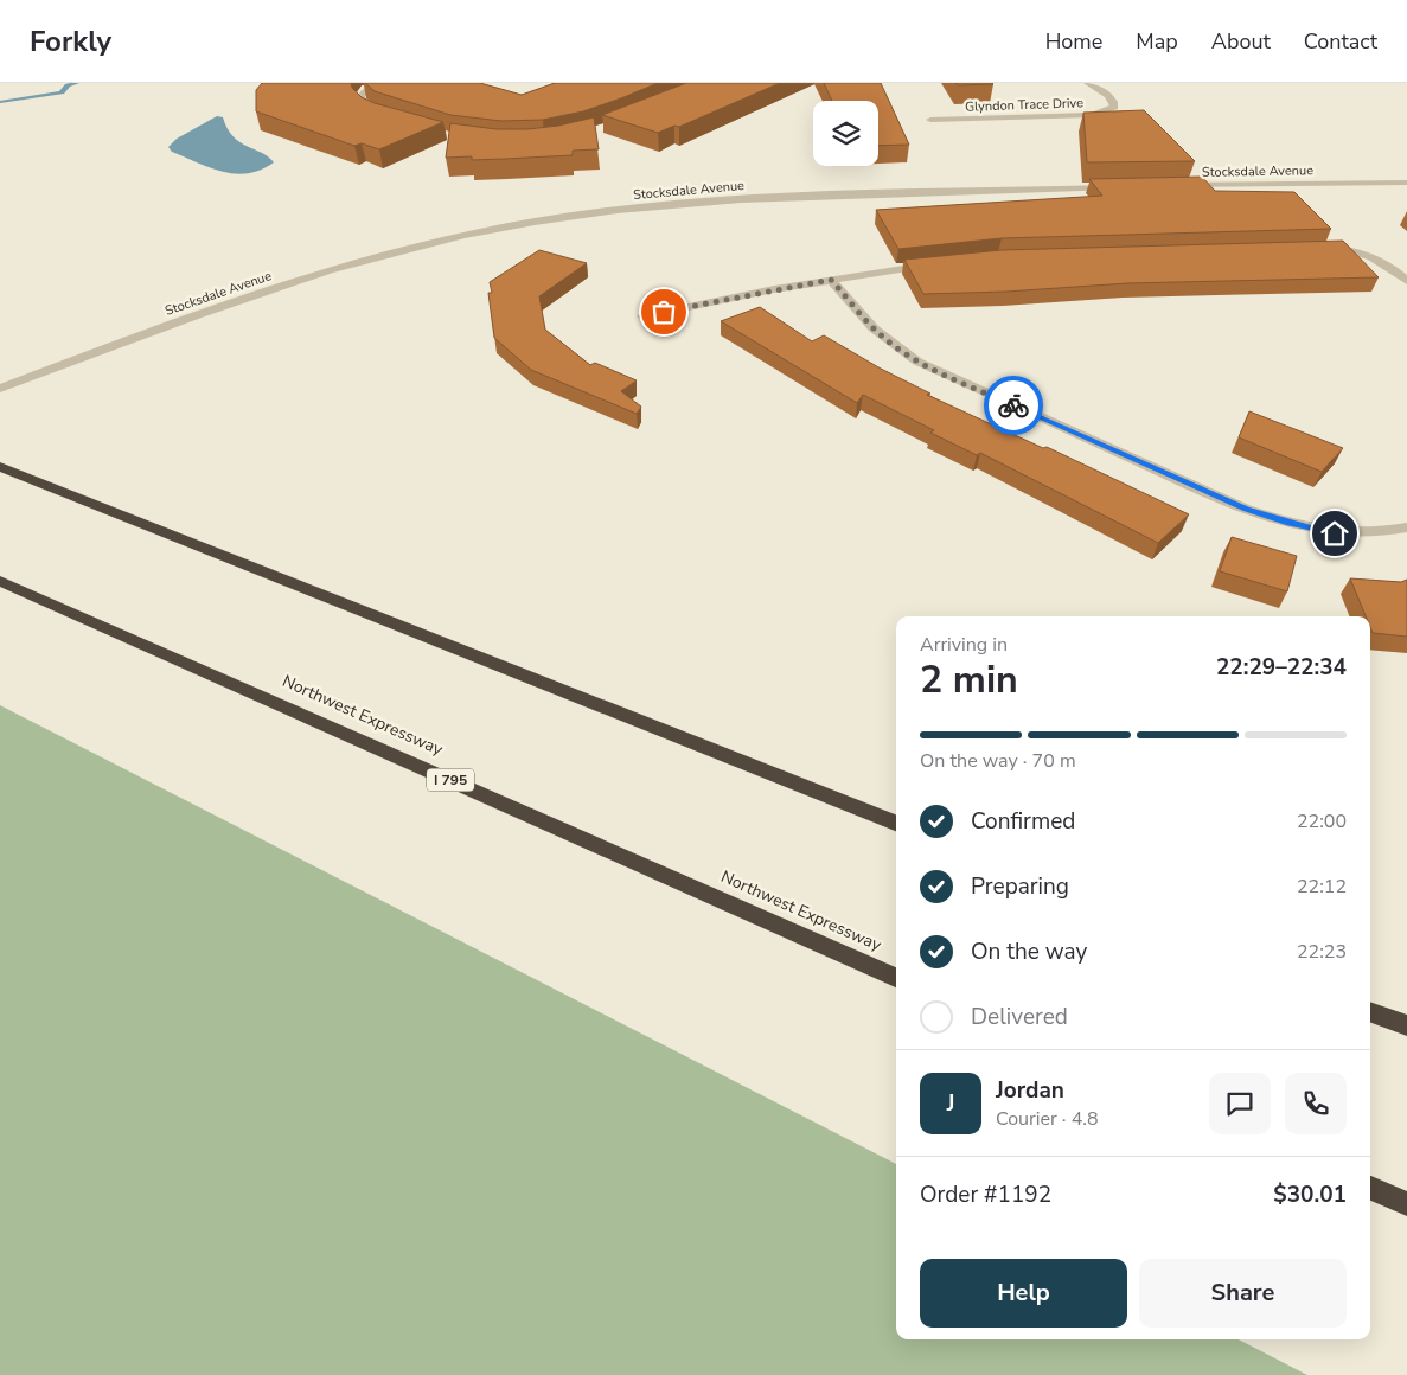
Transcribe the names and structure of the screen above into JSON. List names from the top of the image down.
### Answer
{
  "streets": {
    "highway": ["Northwest Expressway", "I 795"],
    "street": ["Glyndon Trace Drive", "Stocksdale Avenue"]
  },
  "page": {
    "header": "Forkly",
    "nav": [
      "Home",
      "Map",
      "About",
      "Contact"
    ],
    "heading": ["2 min", "Arriving in", "22:29–22:34"],
    "panel": [
      "Jordan",
      "Courier · 4.8",
      "Order #1192",
      "$30.01"
    ],
    "bar": "On the way · 70 m",
    "list": [
      ["Confirmed", "22:00"],
      ["Preparing", "22:12"],
      ["On the way", "22:23"],
      "Delivered"
    ],
    "round": "J",
    "buttons": ["Help", "Share"]
  }
}
